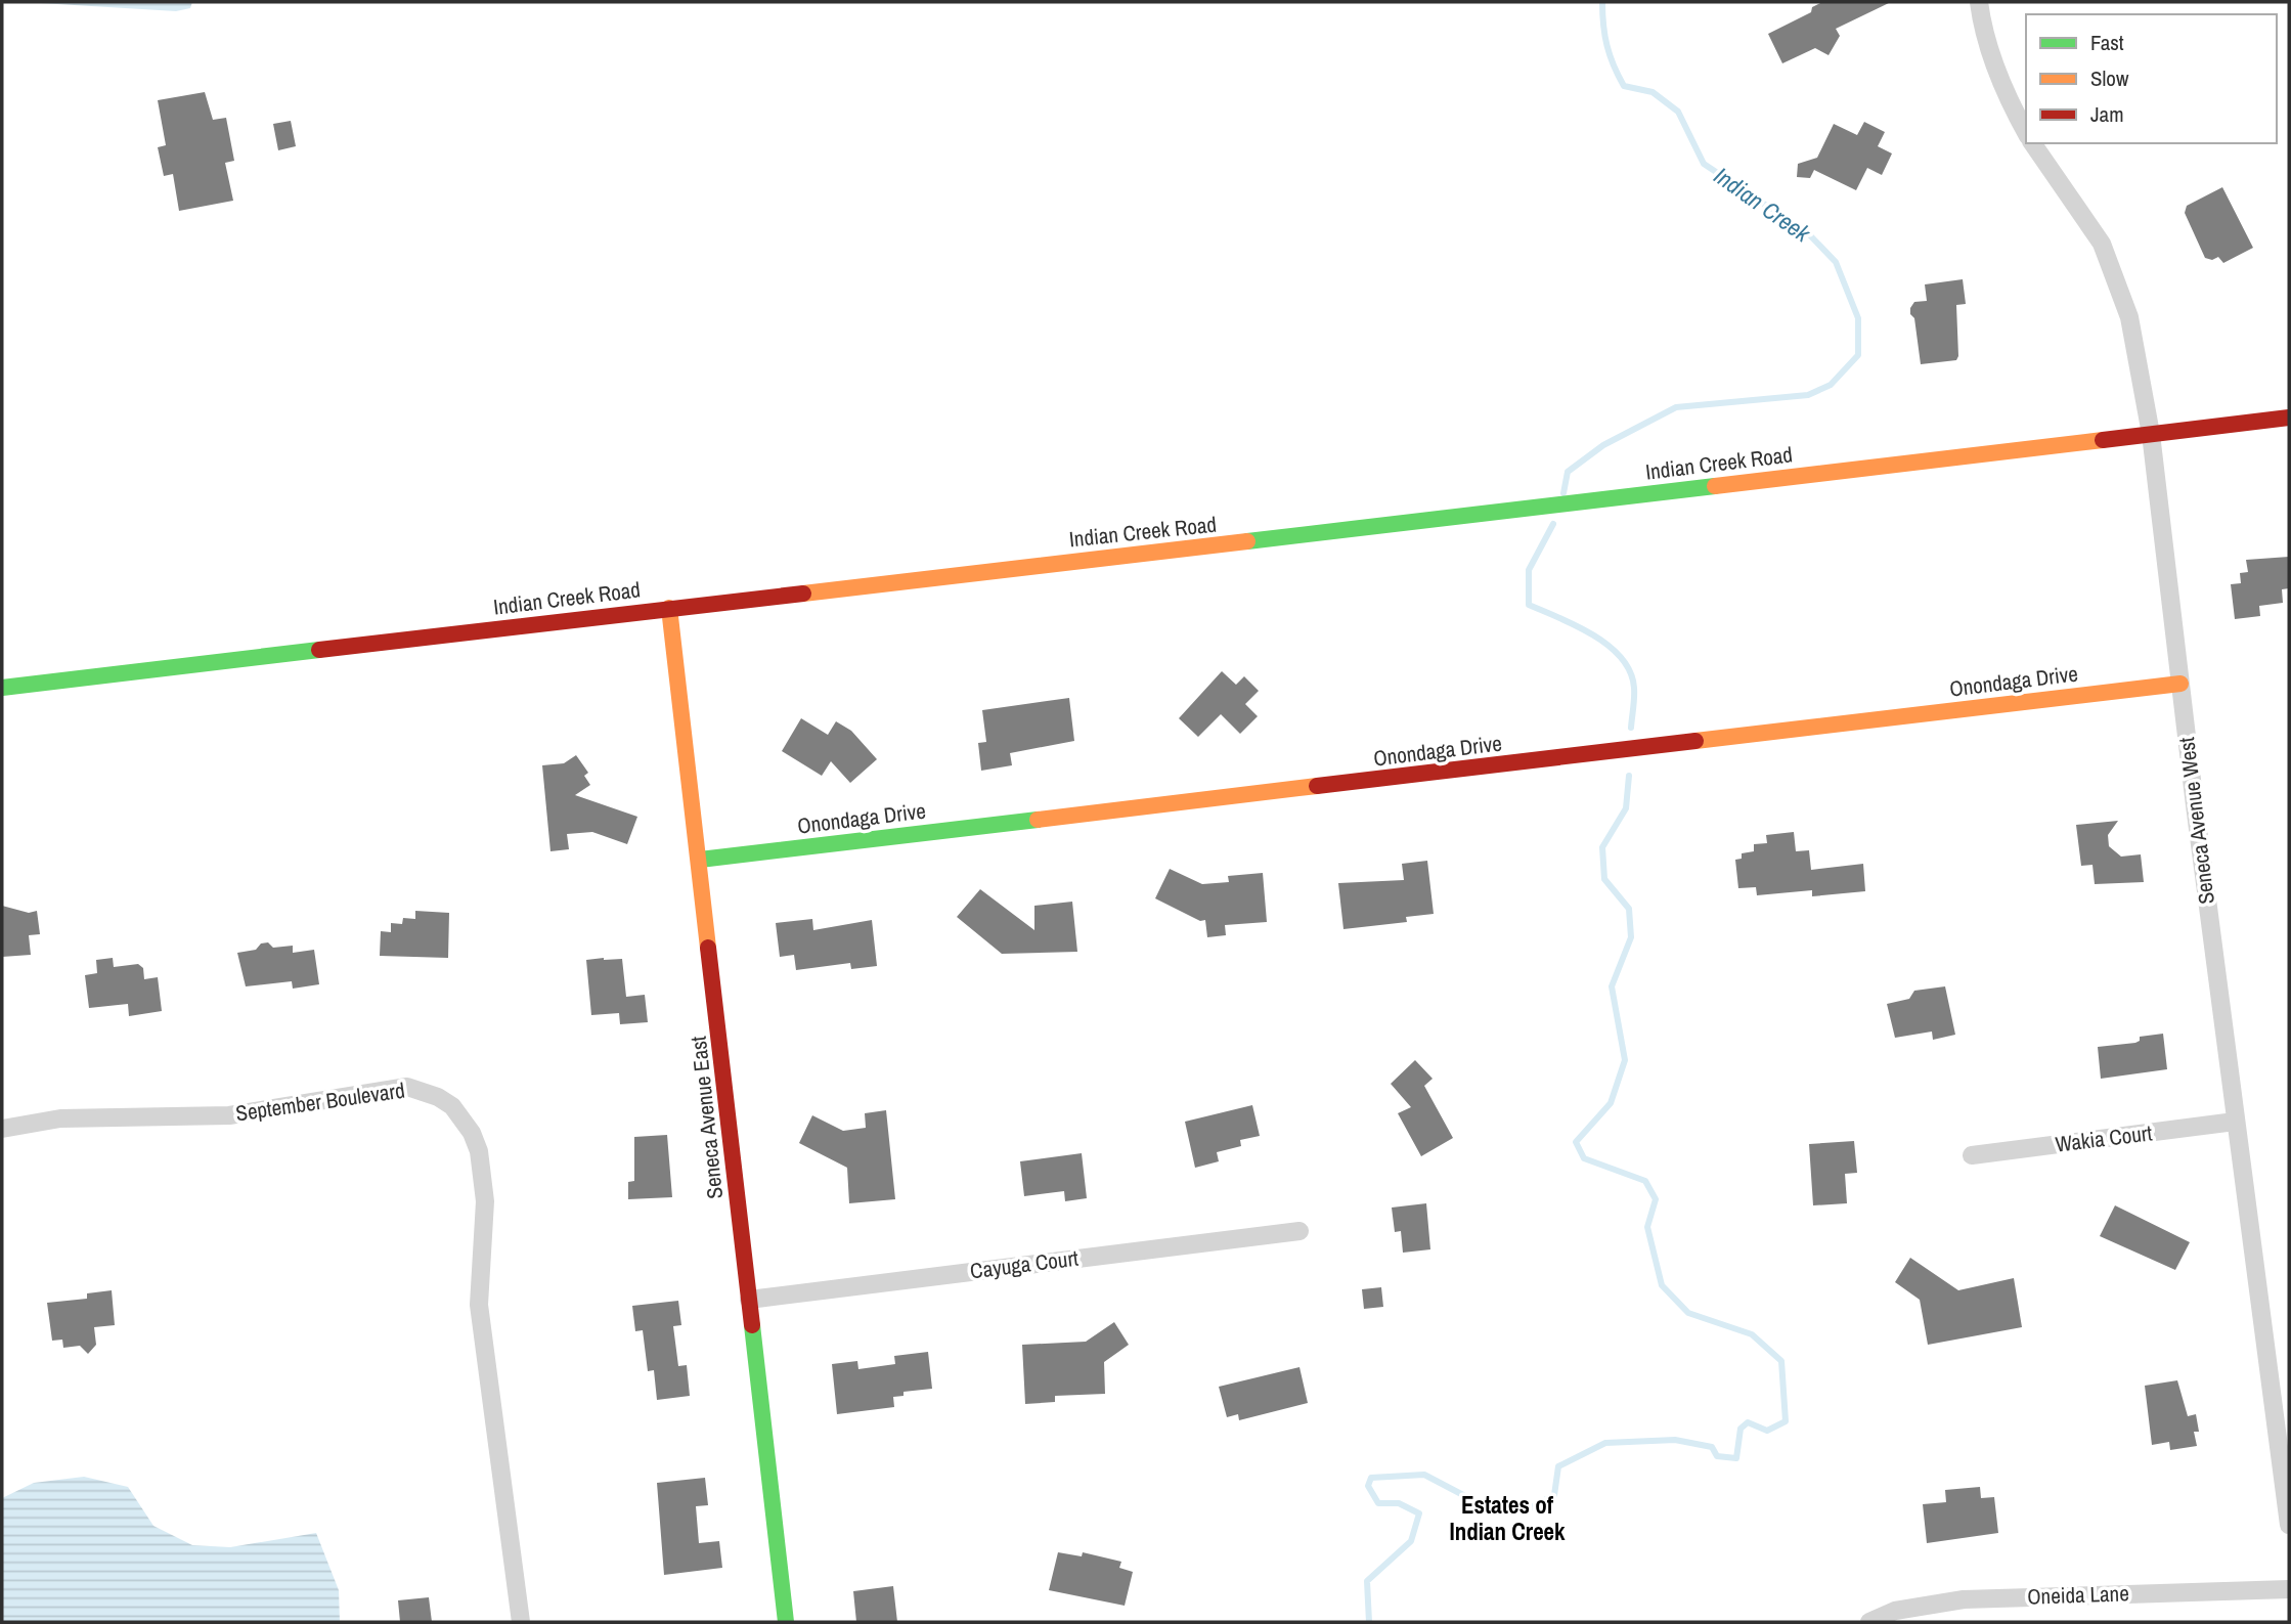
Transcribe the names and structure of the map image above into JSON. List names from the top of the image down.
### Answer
{
  "streets": {
    "street": [
      "Indian Creek Road",
      "Onondaga Drive",
      "Seneca Avenue West",
      "September Boulevard",
      "Seneca Avenue East",
      "Wakia Court",
      "Cayuga Court",
      "Oneida Lane"
    ]
  },
  "crossings": [
    ["Indian Creek Road", "Seneca Avenue West"],
    ["Indian Creek Road", "Seneca Avenue East"],
    ["Onondaga Drive", "Seneca Avenue West"],
    ["Onondaga Drive", "Seneca Avenue East"],
    ["Seneca Avenue West", "Wakia Court"],
    ["Seneca Avenue East", "Cayuga Court"]
  ],
  "districts": ["Estates of Indian Creek"],
  "water": ["Indian Creek"],
  "legend": ["Fast", "Slow", "Jam"]
}
